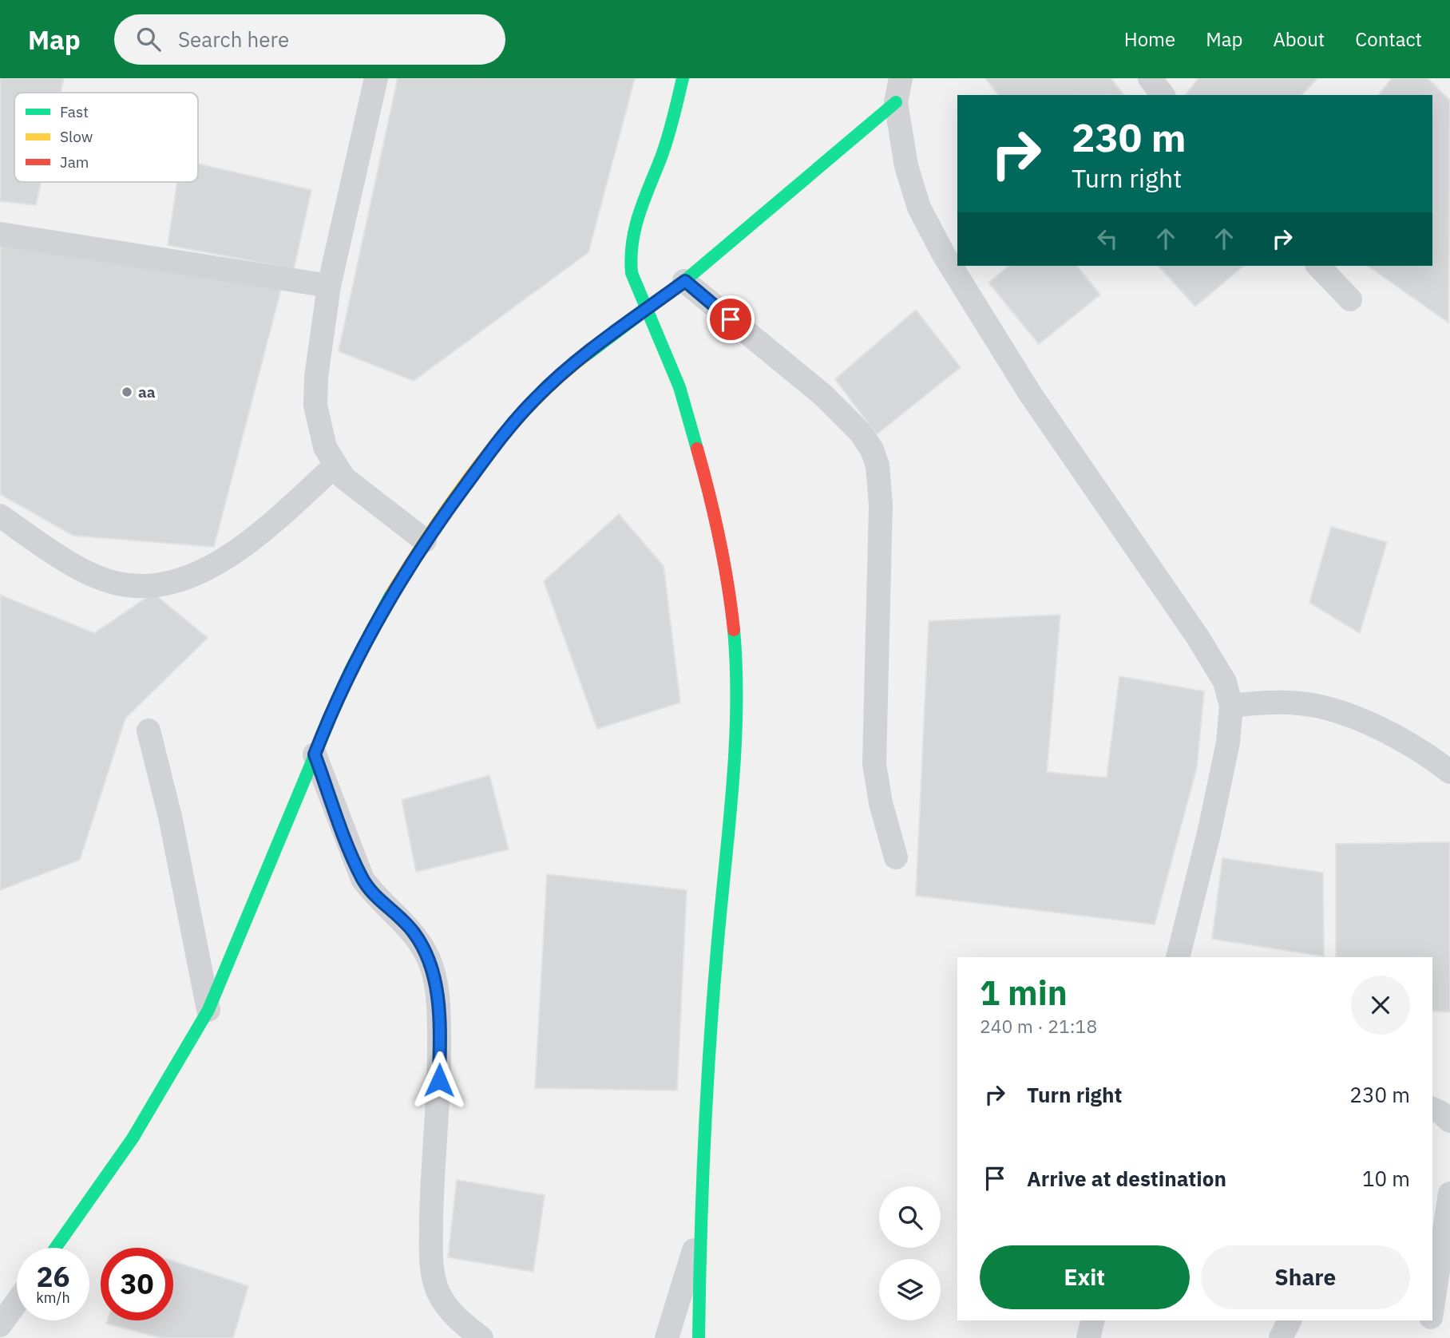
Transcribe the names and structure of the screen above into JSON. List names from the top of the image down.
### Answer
{
  "places": ["aa"],
  "legend": ["Fast", "Slow", "Jam"],
  "page": {
    "header": "Map",
    "search": "Search here",
    "nav": [
      "Home",
      "Map",
      "About",
      "Contact"
    ],
    "turn": ["230 m", "Turn right"],
    "heading": ["1 min", "240 m · 21:18"],
    "list": [
      {
        "name": "Turn right",
        "value": "230 m"
      },
      {
        "name": "Arrive at destination",
        "value": "10 m"
      }
    ],
    "buttons": ["Exit", "Share"],
    "speed": "26 km/h",
    "limit": "30"
  }
}
